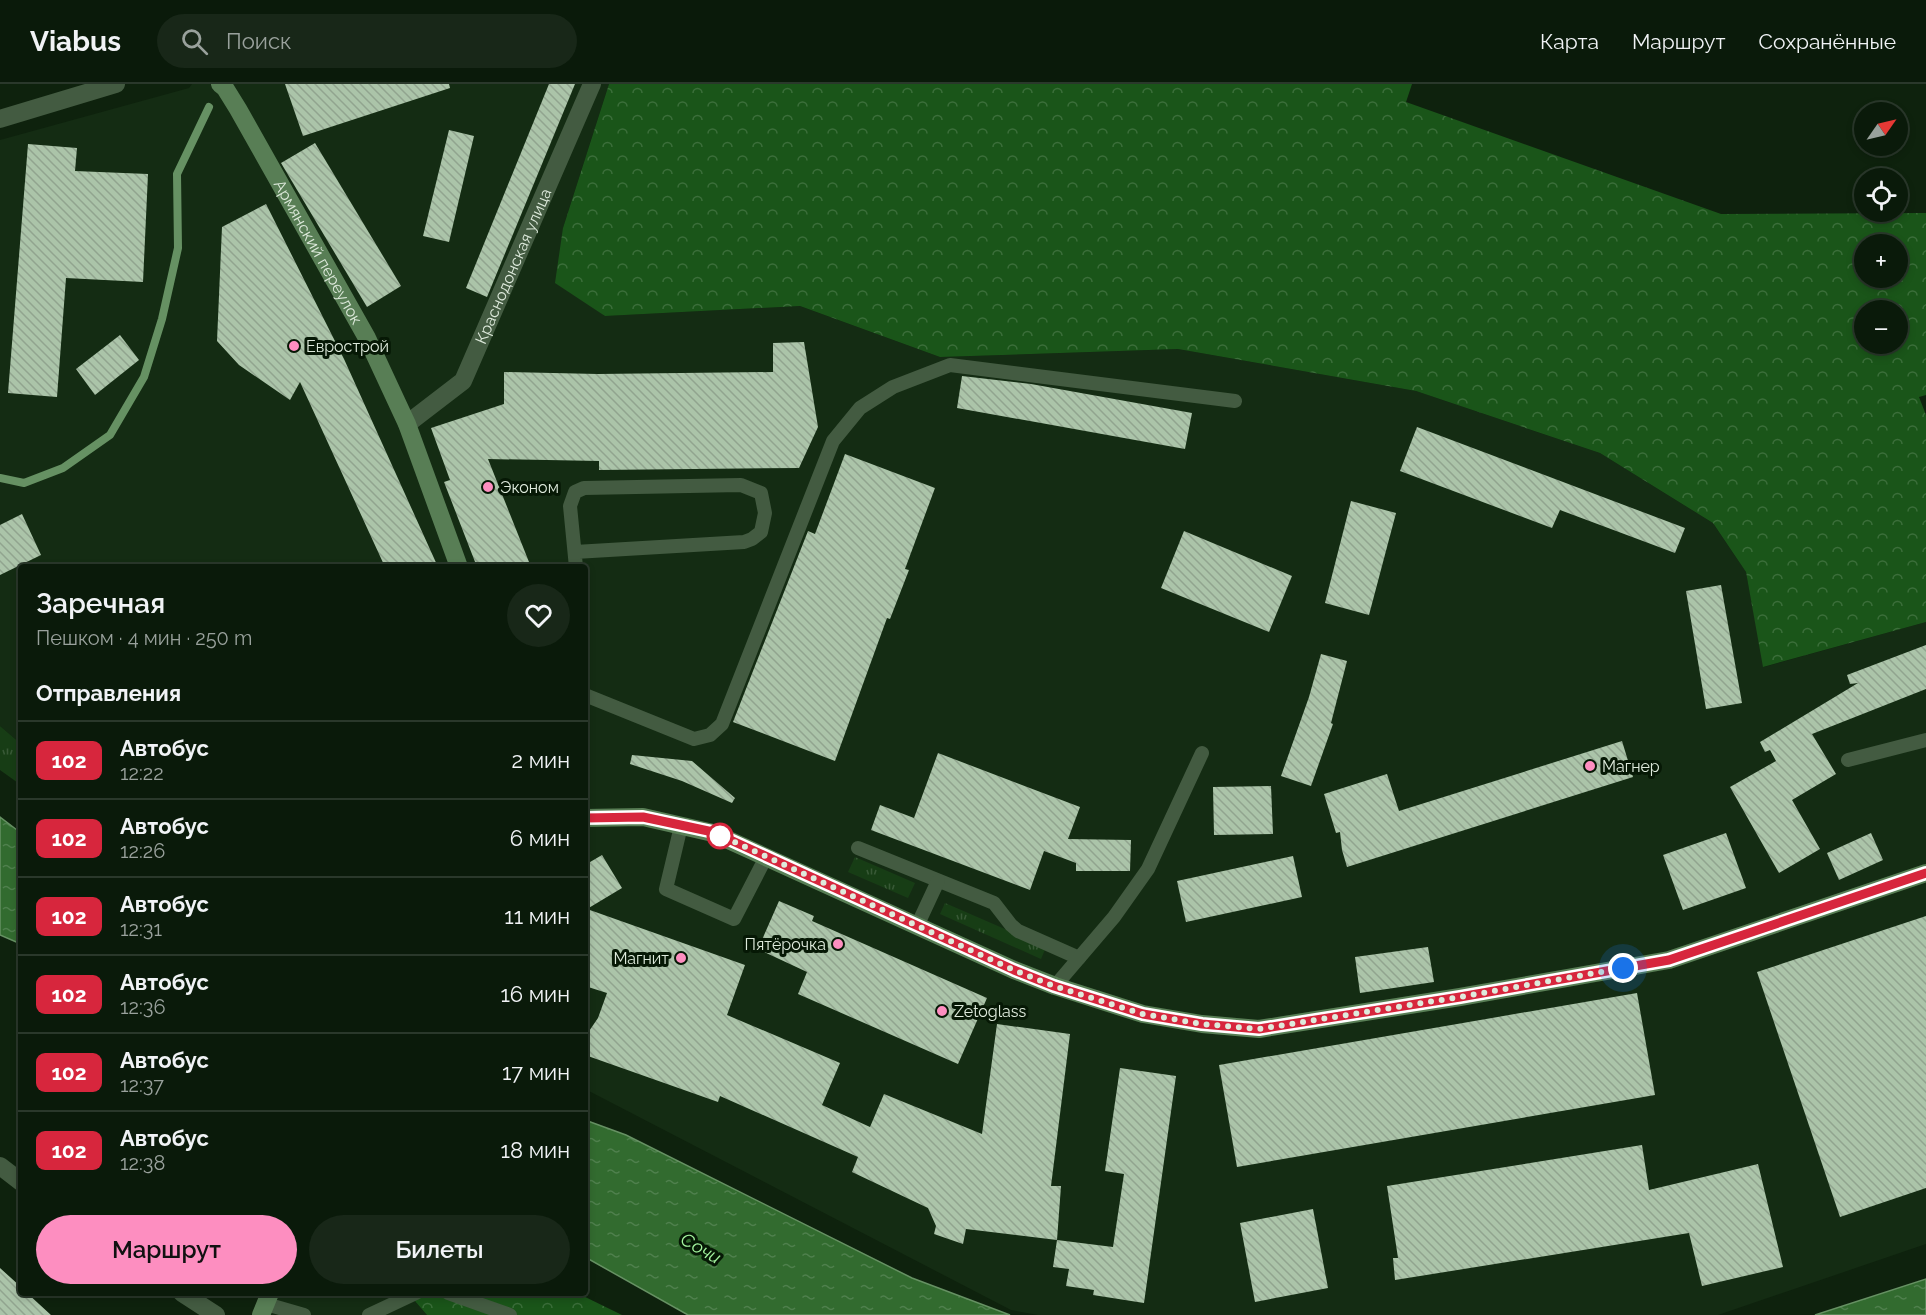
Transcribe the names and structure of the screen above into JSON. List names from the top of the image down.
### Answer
{
  "streets": {
    "street": ["Армянский переулок", "Краснодонская улица"]
  },
  "crossings": [
    ["Армянский переулок", "Краснодонская улица"]
  ],
  "water": ["Сочи"],
  "places": [
    "Еврострой",
    "Эконом",
    "Магнер",
    "Пятёрочка",
    "Магнит",
    "Zetoglass"
  ],
  "lines": ["bus line 102"],
  "north": "top right",
  "page": {
    "header": "Viabus",
    "search": "Поиск",
    "nav": ["Карта", "Маршрут", "Сохранённые"],
    "map_buttons": ["+", "−"],
    "heading": [
      ["Заречная", "Пешком · 4 мин · 250 m"],
      "Отправления"
    ],
    "list": [
      {
        "mark": "102",
        "name": "Автобус",
        "note": "12:22",
        "value": "2 мин"
      },
      {
        "mark": "102",
        "name": "Автобус",
        "note": "12:26",
        "value": "6 мин"
      },
      {
        "mark": "102",
        "name": "Автобус",
        "note": "12:31",
        "value": "11 мин"
      },
      {
        "mark": "102",
        "name": "Автобус",
        "note": "12:36",
        "value": "16 мин"
      },
      {
        "mark": "102",
        "name": "Автобус",
        "note": "12:37",
        "value": "17 мин"
      },
      {
        "mark": "102",
        "name": "Автобус",
        "note": "12:38",
        "value": "18 мин"
      }
    ],
    "buttons": ["Маршрут", "Билеты"]
  }
}
